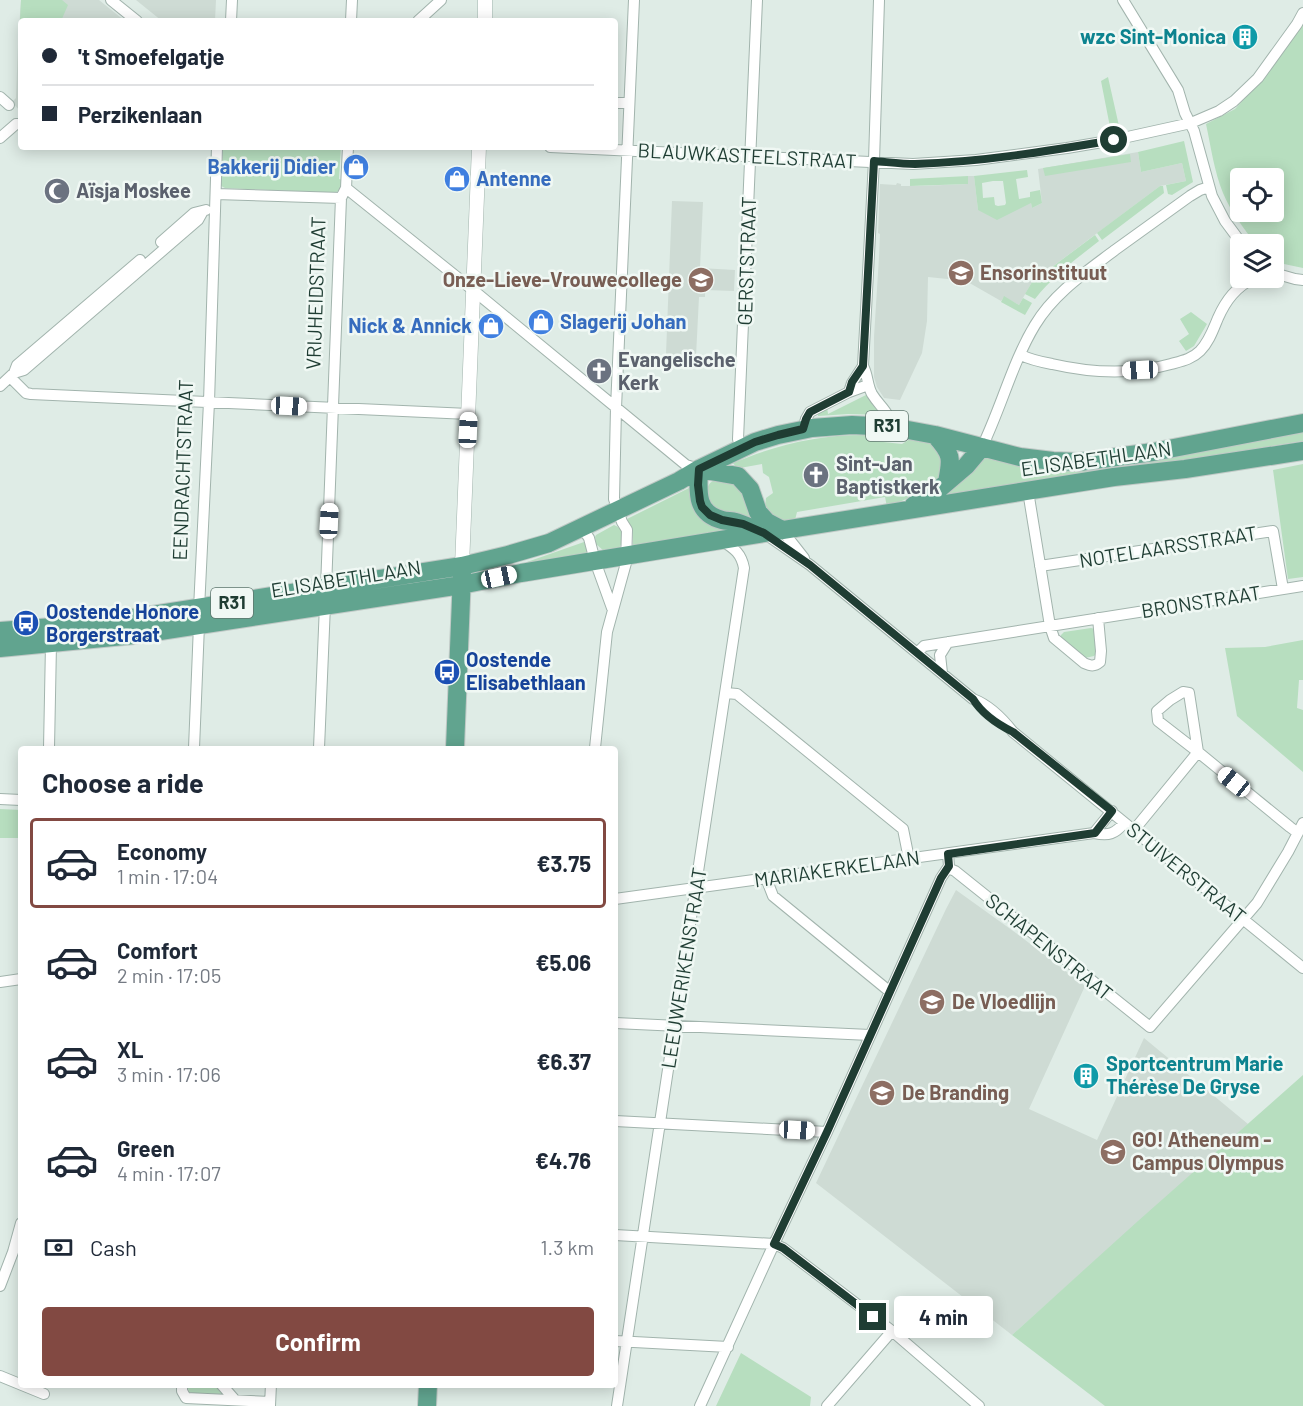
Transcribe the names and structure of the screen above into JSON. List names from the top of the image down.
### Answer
{
  "streets": {
    "main road": ["R31", "ELISABETHLAAN"],
    "street": [
      "BLAUWKASTEELSTRAAT",
      "GERSTSTRAAT",
      "VRIJHEIDSTRAAT",
      "EENDRACHTSTRAAT",
      "NOTELAARSSTRAAT",
      "BRONSTRAAT",
      "MARIAKERKELAAN",
      "STUIVERSTRAAT",
      "SCHAPENSTRAAT",
      "LEEUWERIKENSTRAAT"
    ]
  },
  "crossings": [
    ["BLAUWKASTEELSTRAAT", "GERSTSTRAAT"],
    ["GERSTSTRAAT", "ELISABETHLAAN"],
    ["VRIJHEIDSTRAAT", "ELISABETHLAAN"],
    ["R31", "ELISABETHLAAN"],
    ["ELISABETHLAAN", "EENDRACHTSTRAAT"],
    ["ELISABETHLAAN", "STUIVERSTRAAT"],
    ["ELISABETHLAAN", "LEEUWERIKENSTRAAT"],
    ["NOTELAARSSTRAAT", "BRONSTRAAT"],
    ["BRONSTRAAT", "STUIVERSTRAAT"],
    ["MARIAKERKELAAN", "STUIVERSTRAAT"],
    ["MARIAKERKELAAN", "LEEUWERIKENSTRAAT"],
    ["STUIVERSTRAAT", "SCHAPENSTRAAT"]
  ],
  "places": {
    "building": ["wzc Sint-Monica", "Sportcentrum Marie Thérèse De Gryse"],
    "shop": [
      "Bakkerij Didier",
      "Antenne",
      "Slagerij Johan",
      "Nick & Annick"
    ],
    "mosque": ["Aïsja Moskee"],
    "school or university": [
      "Ensorinstituut",
      "Onze-Lieve-Vrouwecollege",
      "De Vloedlijn",
      "De Branding",
      "GO! Atheneum - Campus Olympus"
    ],
    "church": ["Evangelische Kerk", "Sint-Jan Baptistkerk"],
    "bus stop": ["Oostende Honore Borgerstraat", "Oostende Elisabethlaan"]
  },
  "page": {
    "banner": ["'t Smoefelgatje", "Perzikenlaan"],
    "heading": "Choose a ride",
    "list": [
      {
        "name": "Economy",
        "note": "1 min · 17:04",
        "value": "€3.75"
      },
      {
        "name": "Comfort",
        "note": "2 min · 17:05",
        "value": "€5.06"
      },
      {
        "name": "XL",
        "note": "3 min · 17:06",
        "value": "€6.37"
      },
      {
        "name": "Green",
        "note": "4 min · 17:07",
        "value": "€4.76"
      }
    ],
    "pay": ["Cash", "1.3 km"],
    "buttons": "Confirm",
    "bubble": "4 min"
  }
}
